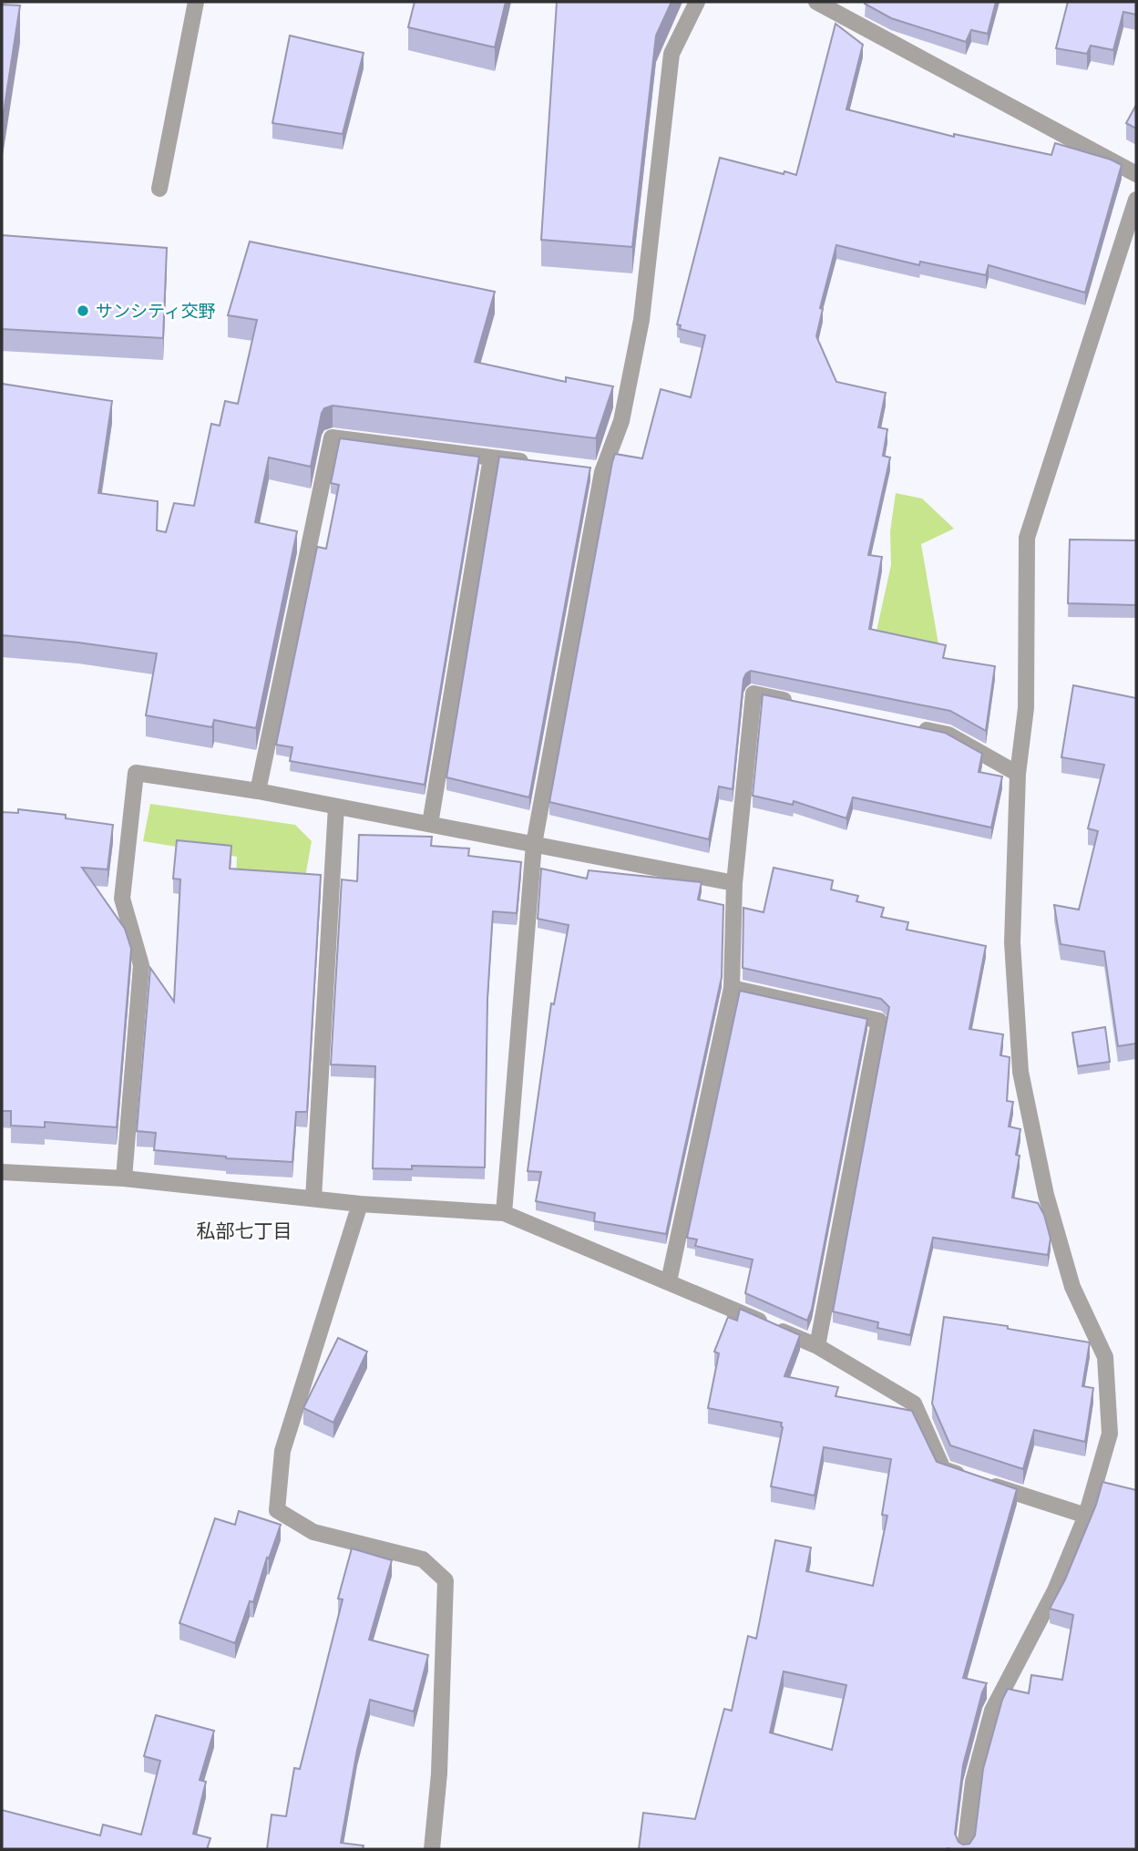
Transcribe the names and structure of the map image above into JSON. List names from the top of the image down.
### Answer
{
  "districts": ["私部七丁目"],
  "places": ["サンシティ交野"]
}
